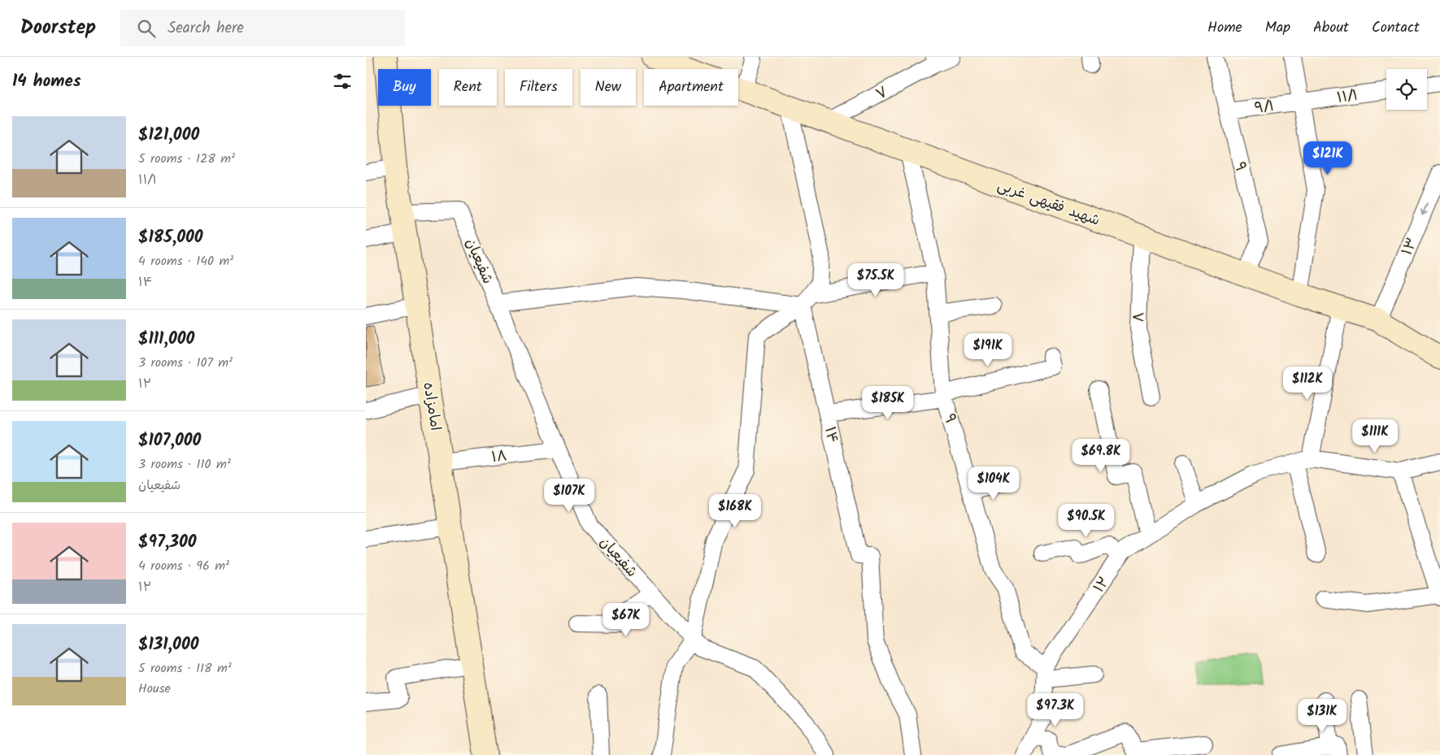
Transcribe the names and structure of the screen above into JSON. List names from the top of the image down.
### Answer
{
  "streets": {
    "street": [
      "۷",
      "۱۱/۱",
      "۹/۱",
      "۹",
      "شهید فقیهی غربی",
      "۱۳",
      "شفیعیان",
      "۸",
      "امامزاده",
      "۱۴",
      "۱۸",
      "۱۲"
    ]
  },
  "crossings": [
    ["۷", "شهید فقیهی غربی"],
    ["۱۱/۱", "۹/۱"],
    ["۹/۱", "۹"],
    ["۹", "شهید فقیهی غربی"],
    ["۹", "۱۲"],
    ["شهید فقیهی غربی", "۱۳"],
    ["شهید فقیهی غربی", "۸"],
    ["شفیعیان", "امامزاده"],
    ["شفیعیان", "۱۸"],
    ["امامزاده", "۱۸"]
  ],
  "page": {
    "header": "Doorstep",
    "search": "Search here",
    "nav": [
      "Home",
      "Map",
      "About",
      "Contact"
    ],
    "heading": "14 homes",
    "chip": [
      "Buy",
      "Rent",
      "Filters",
      "New",
      "Apartment"
    ],
    "list": [
      {
        "name": "$121,000",
        "note": "5 rooms · 128 m² · ۱۱/۱"
      },
      {
        "name": "$185,000",
        "note": "4 rooms · 140 m² · ۱۴"
      },
      {
        "name": "$111,000",
        "note": "3 rooms · 107 m² · ۱۲"
      },
      {
        "name": "$107,000",
        "note": "3 rooms · 110 m² · شفیعیان"
      },
      {
        "name": "$97,300",
        "note": "4 rooms · 96 m² · ۱۲"
      },
      {
        "name": "$131,000",
        "note": "5 rooms · 118 m² · House"
      }
    ],
    "price": [
      "$121K",
      "$75.5K",
      "$191K",
      "$112K",
      "$185K",
      "$111K",
      "$69.8K",
      "$104K",
      "$107K",
      "$168K",
      "$90.5K",
      "$67K",
      "$97.3K",
      "$131K"
    ]
  }
}
